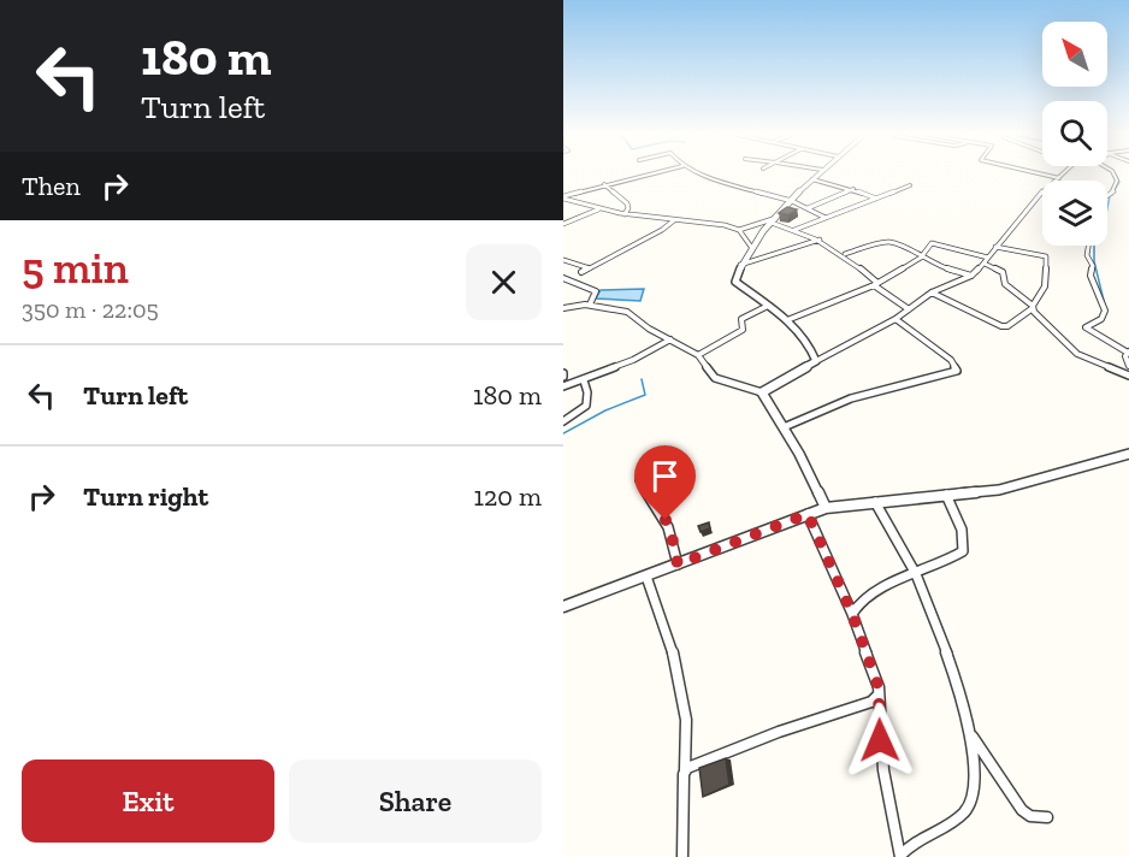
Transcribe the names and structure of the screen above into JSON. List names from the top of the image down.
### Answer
{
  "north": "top left",
  "page": {
    "turn": ["180 m", "Turn left"],
    "then": "Then",
    "heading": ["5 min", "350 m · 22:05"],
    "list": [
      {
        "name": "Turn left",
        "value": "180 m"
      },
      {
        "name": "Turn right",
        "value": "120 m"
      }
    ],
    "buttons": ["Exit", "Share"]
  }
}
